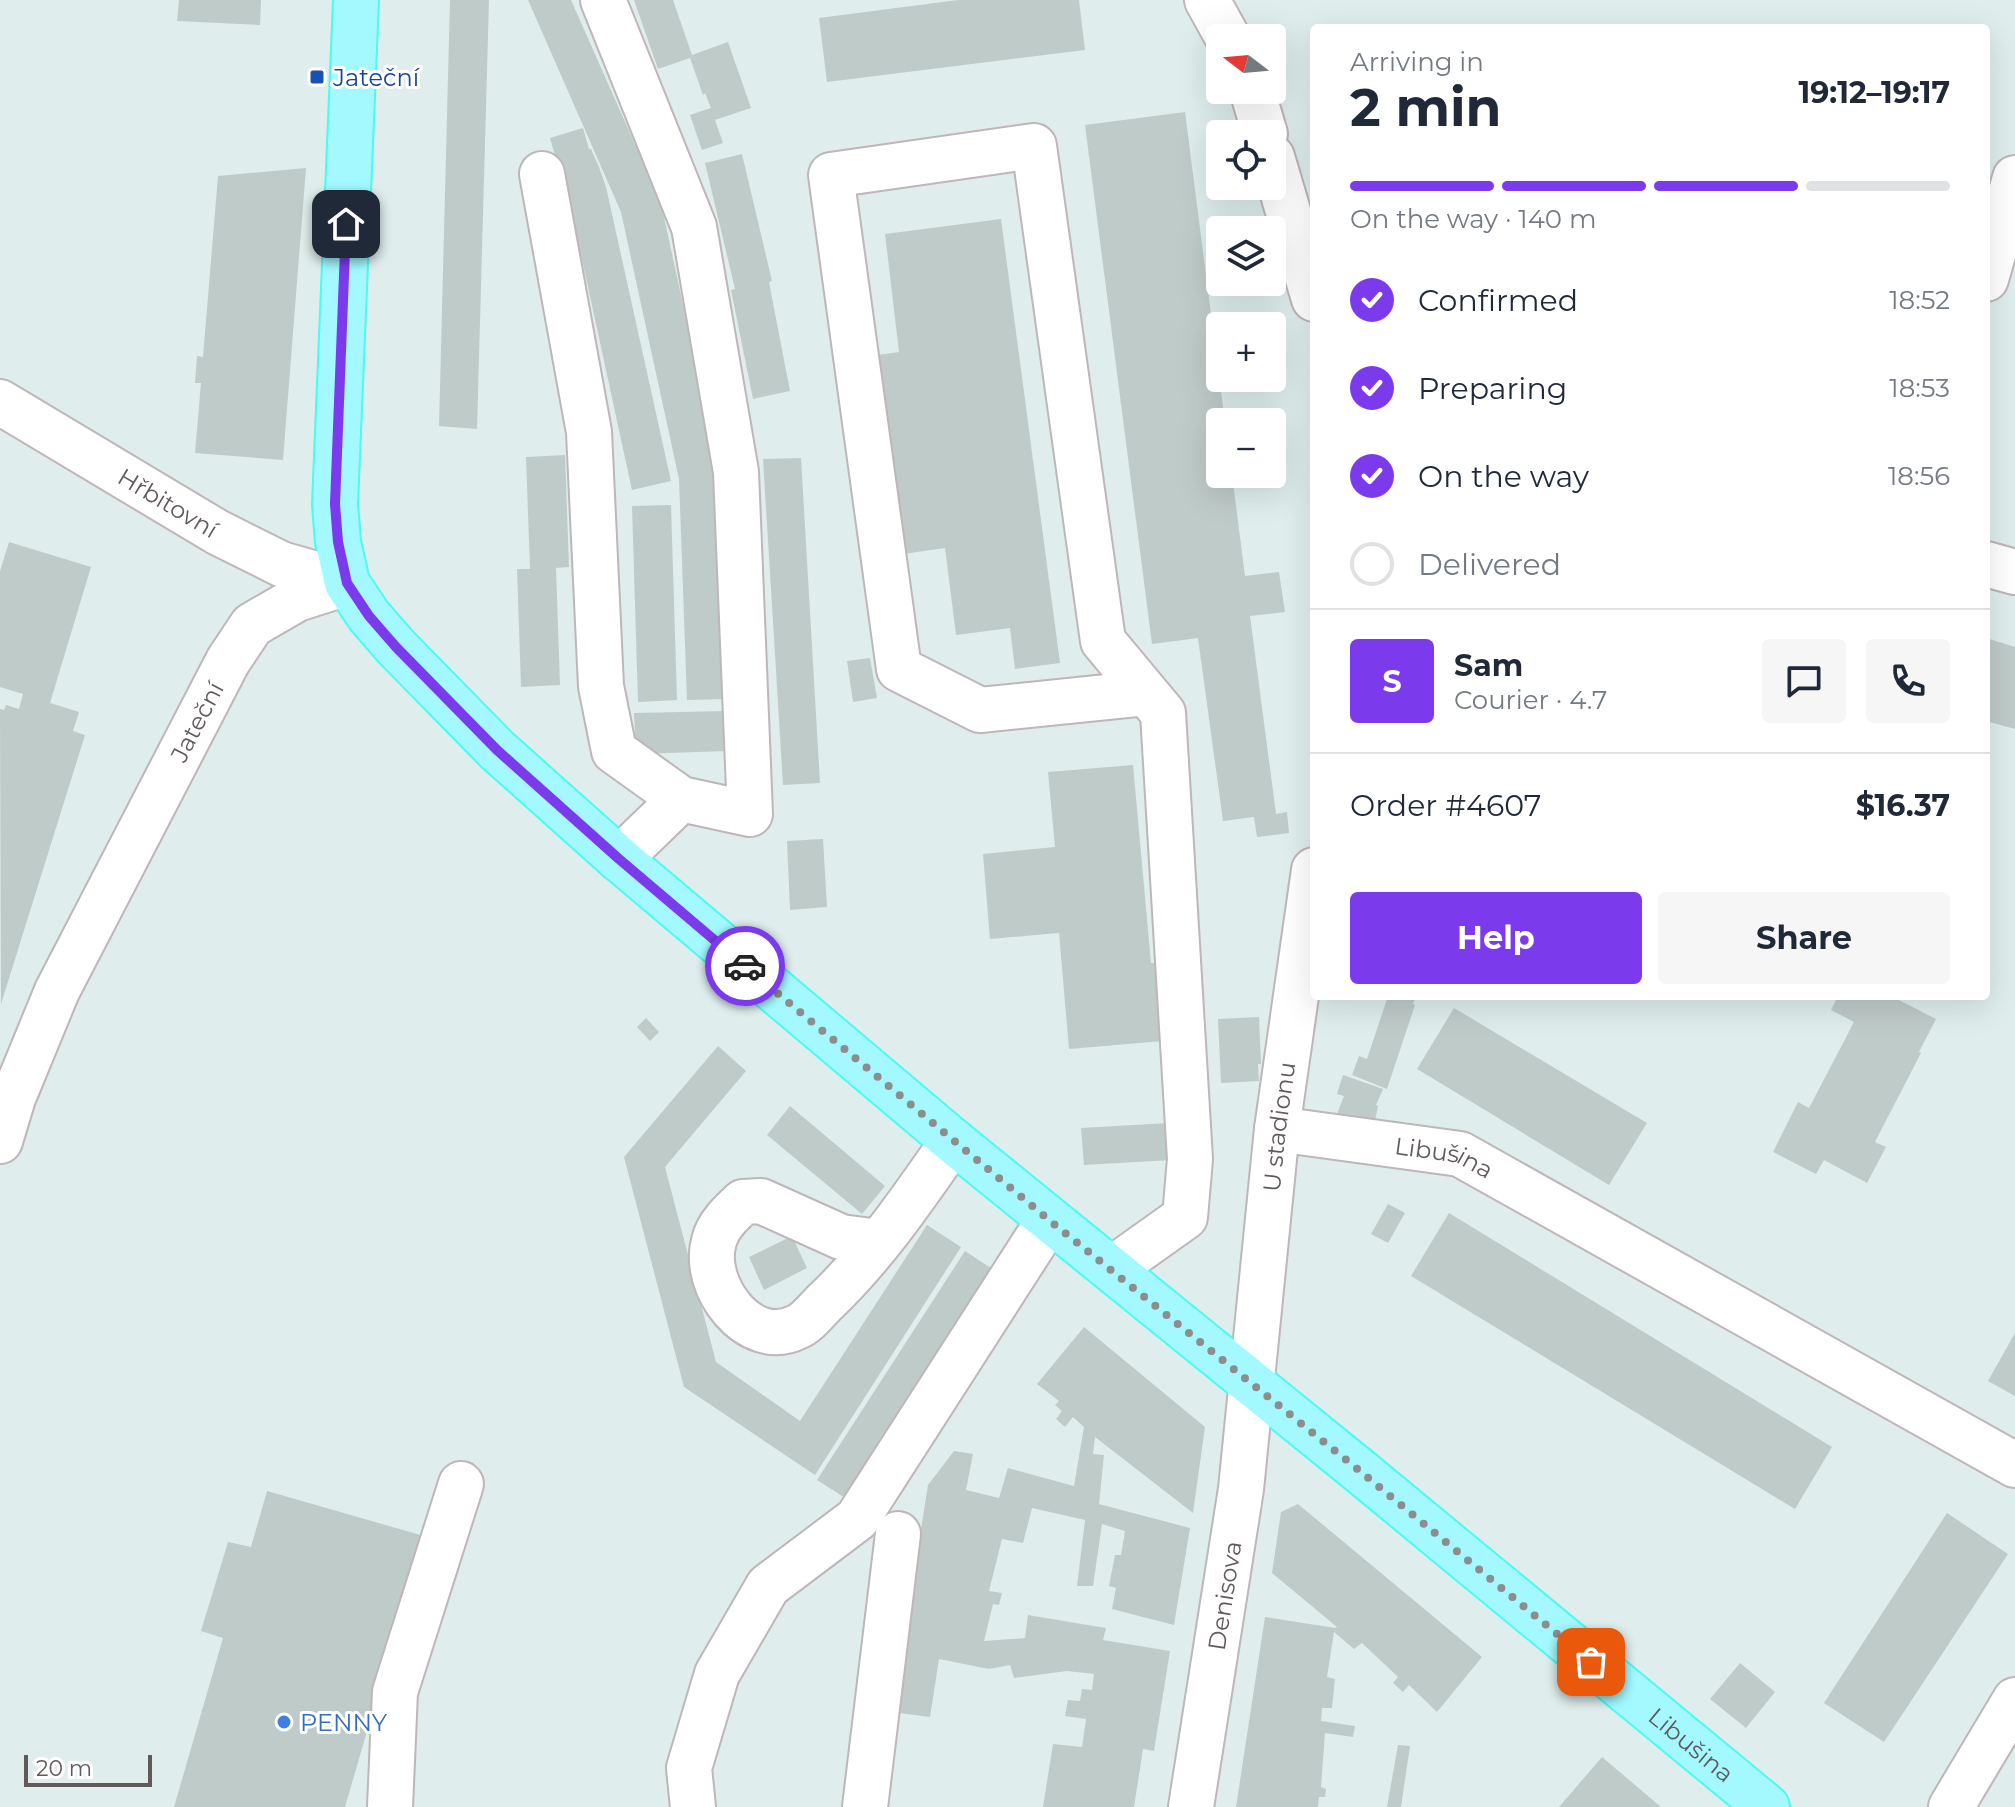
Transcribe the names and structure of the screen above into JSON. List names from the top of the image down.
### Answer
{
  "streets": {
    "main road": ["Libušina"],
    "street": [
      "Hřbitovní",
      "Jateční",
      "U stadionu",
      "Denisova"
    ]
  },
  "crossings": [
    ["Hřbitovní", "Jateční"],
    ["Hřbitovní", "Libušina"],
    ["Jateční", "Libušina"],
    ["U stadionu", "Libušina"],
    ["U stadionu", "Denisova"],
    ["Libušina", "Denisova"]
  ],
  "places": {
    "transit": ["Jateční"],
    "other": ["PENNY"]
  },
  "scale_bar": "20 m",
  "north": "left",
  "page": {
    "map_buttons": ["+", "−"],
    "heading": ["2 min", "Arriving in", "19:12–19:17"],
    "panel": [
      "Sam",
      "Courier · 4.7",
      "Order #4607",
      "$16.37"
    ],
    "bar": "On the way · 140 m",
    "list": [
      ["Confirmed", "18:52"],
      ["Preparing", "18:53"],
      ["On the way", "18:56"],
      "Delivered"
    ],
    "round": "S",
    "buttons": ["Help", "Share"],
    "scale": "20 m"
  }
}
